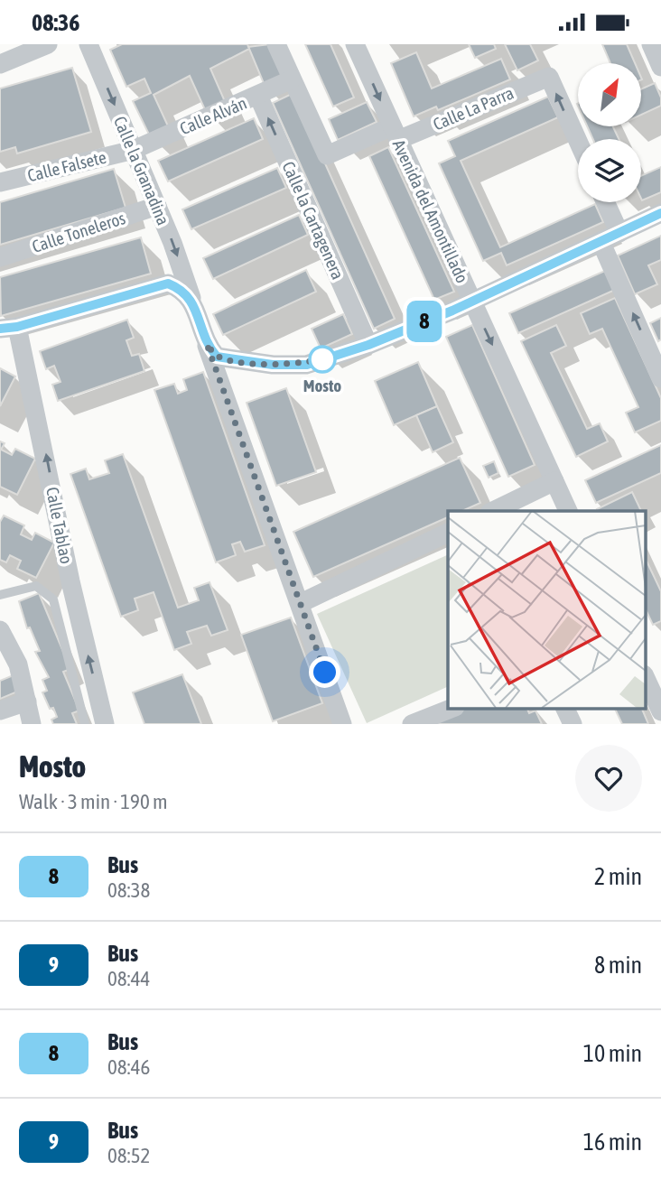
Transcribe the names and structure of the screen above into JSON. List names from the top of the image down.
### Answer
{
  "streets": {
    "street": [
      "Calle La Parra",
      "Calle Alván",
      "Calle Falsete",
      "Calle la Granadina",
      "Avenida del Amontillado",
      "Calle la Cartagenera",
      "Calle Toneleros",
      "Calle Tablao"
    ]
  },
  "crossings": [
    ["Calle La Parra", "Calle Alván"],
    ["Calle La Parra", "Avenida del Amontillado"],
    ["Calle Alván", "Calle Falsete"],
    ["Calle Alván", "Calle la Granadina"],
    ["Calle Alván", "Calle la Cartagenera"],
    ["Calle Falsete", "Calle la Granadina"],
    ["Calle la Granadina", "Calle Toneleros"]
  ],
  "one_way": ["Calle la Cartagenera", "Calle Tablao"],
  "places": ["Mosto"],
  "lines": ["bus line 8"],
  "north": "top right",
  "page": {
    "status": "08:36",
    "on_map": "8",
    "heading": ["Mosto", "Walk · 3 min · 190 m"],
    "list": [
      {
        "mark": "8",
        "name": "Bus",
        "note": "08:38",
        "value": "2 min"
      },
      {
        "mark": "9",
        "name": "Bus",
        "note": "08:44",
        "value": "8 min"
      },
      {
        "mark": "8",
        "name": "Bus",
        "note": "08:46",
        "value": "10 min"
      },
      {
        "mark": "9",
        "name": "Bus",
        "note": "08:52",
        "value": "16 min"
      }
    ]
  }
}
